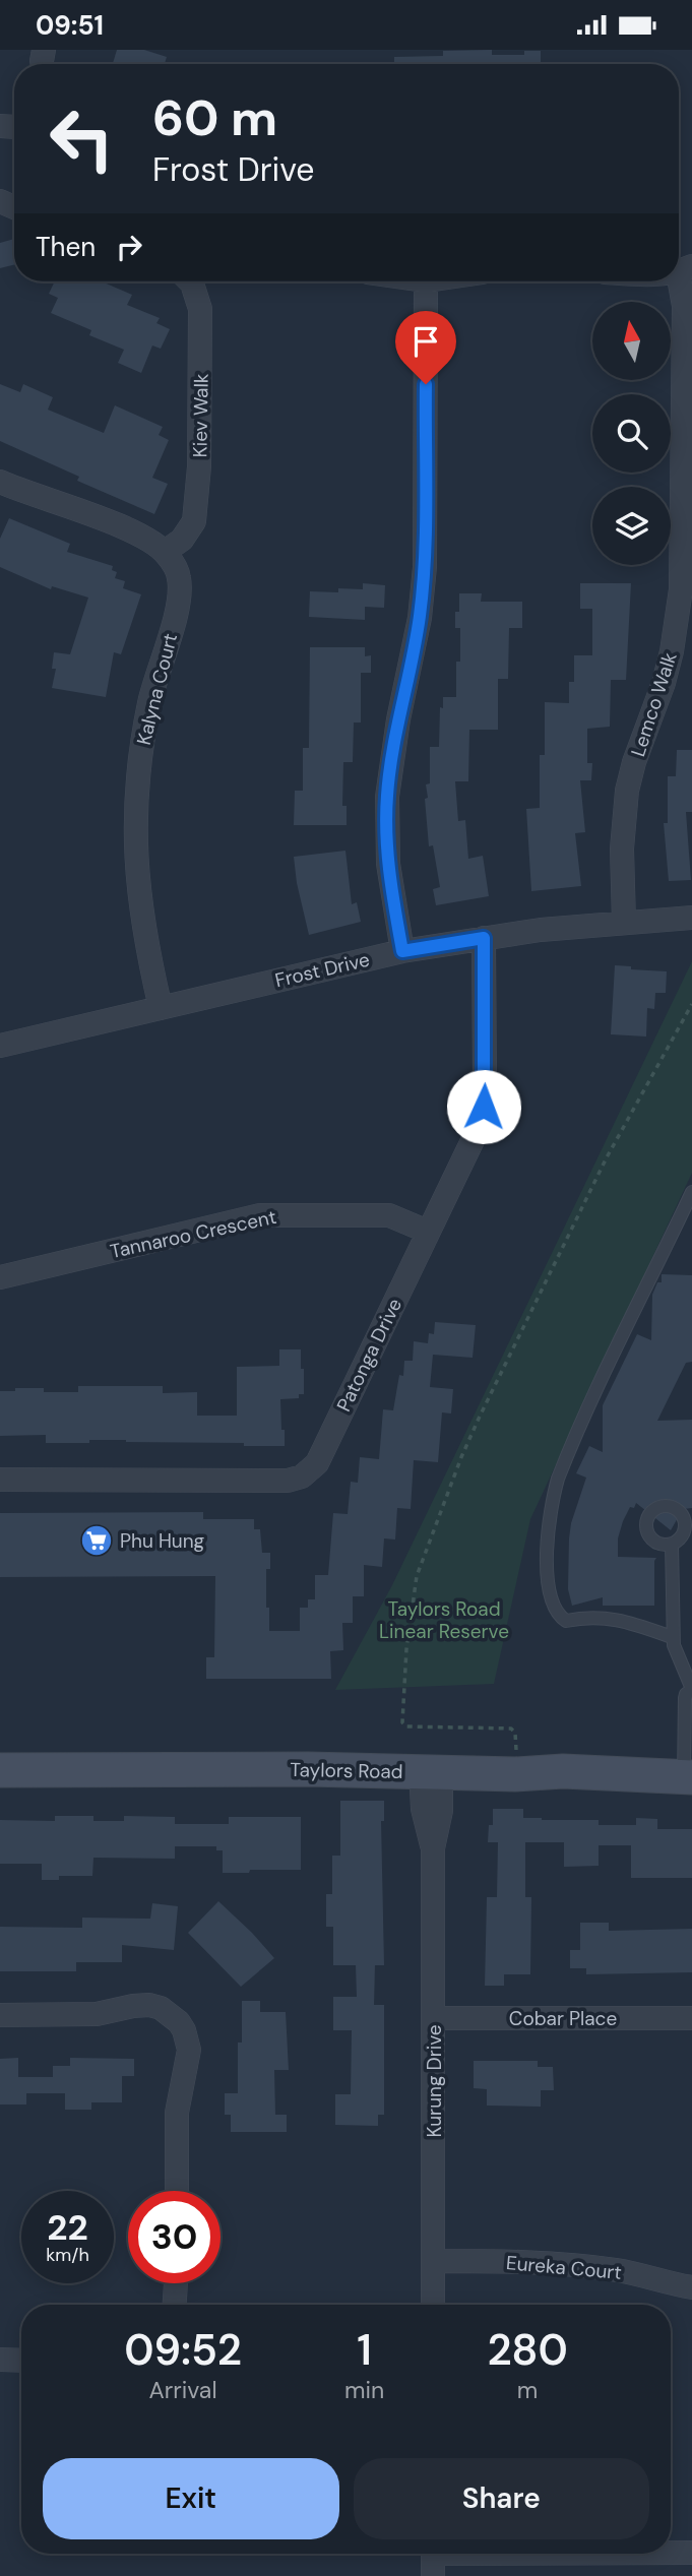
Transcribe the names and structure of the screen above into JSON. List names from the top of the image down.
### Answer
{
  "streets": {
    "main road": ["Taylors Road"],
    "street": [
      "Kiev Walk",
      "Kalyna Court",
      "Lemco Walk",
      "Frost Drive",
      "Tannaroo Crescent",
      "Patonga Drive",
      "Cobar Place",
      "Kurung Drive",
      "Eureka Court"
    ]
  },
  "crossings": [
    ["Kiev Walk", "Kalyna Court"],
    ["Kalyna Court", "Frost Drive"],
    ["Lemco Walk", "Frost Drive"],
    ["Frost Drive", "Patonga Drive"],
    ["Tannaroo Crescent", "Patonga Drive"],
    ["Taylors Road", "Kurung Drive"],
    ["Cobar Place", "Kurung Drive"],
    ["Kurung Drive", "Eureka Court"]
  ],
  "parks": ["Taylors Road Linear Reserve"],
  "places": {
    "supermarket": ["Phu Hung"]
  },
  "north": "top",
  "page": {
    "status": "09:51",
    "turn": ["60 m", "Frost Drive"],
    "then": "Then",
    "speed": "22 km/h",
    "limit": "30",
    "eta": [
      "09:52",
      "Arrival",
      "1",
      "min",
      "280",
      "m"
    ],
    "buttons": ["Exit", "Share"]
  }
}
